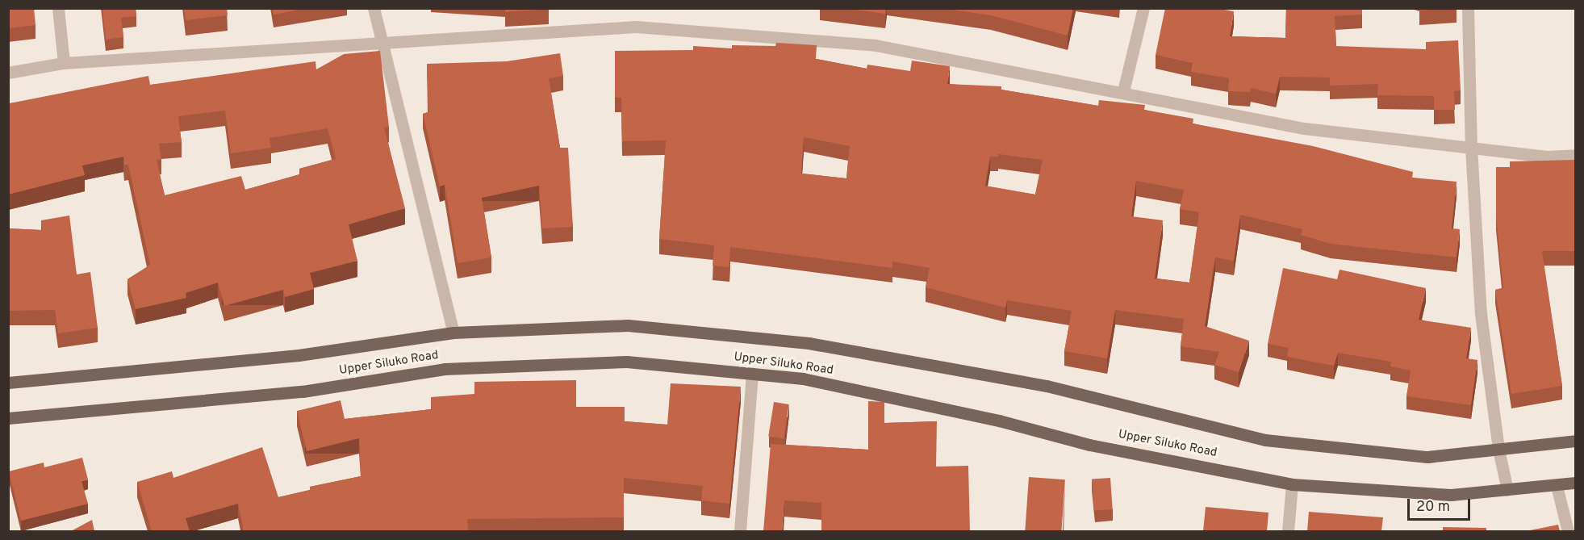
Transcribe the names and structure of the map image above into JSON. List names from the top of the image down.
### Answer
{
  "streets": {
    "main road": ["Upper Siluko Road"]
  },
  "scale_bar": "20 m"
}
